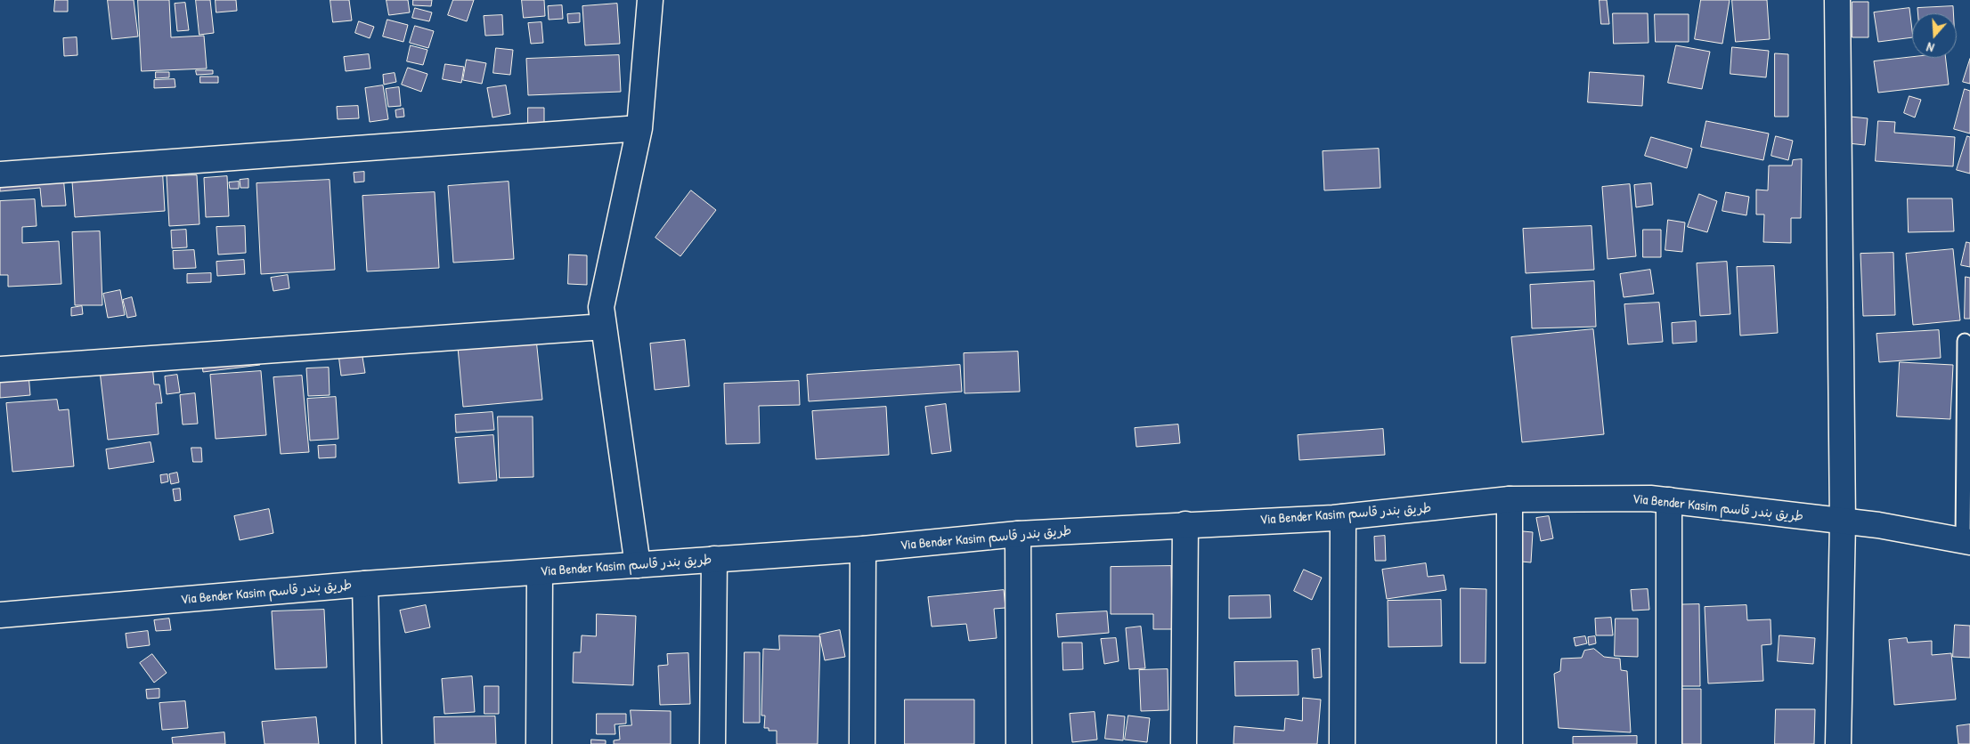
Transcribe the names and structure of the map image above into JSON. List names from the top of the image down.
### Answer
{
  "streets": {
    "street": ["Via Bender Kasim طريق بندر قاسم"]
  },
  "north": "bottom"
}
